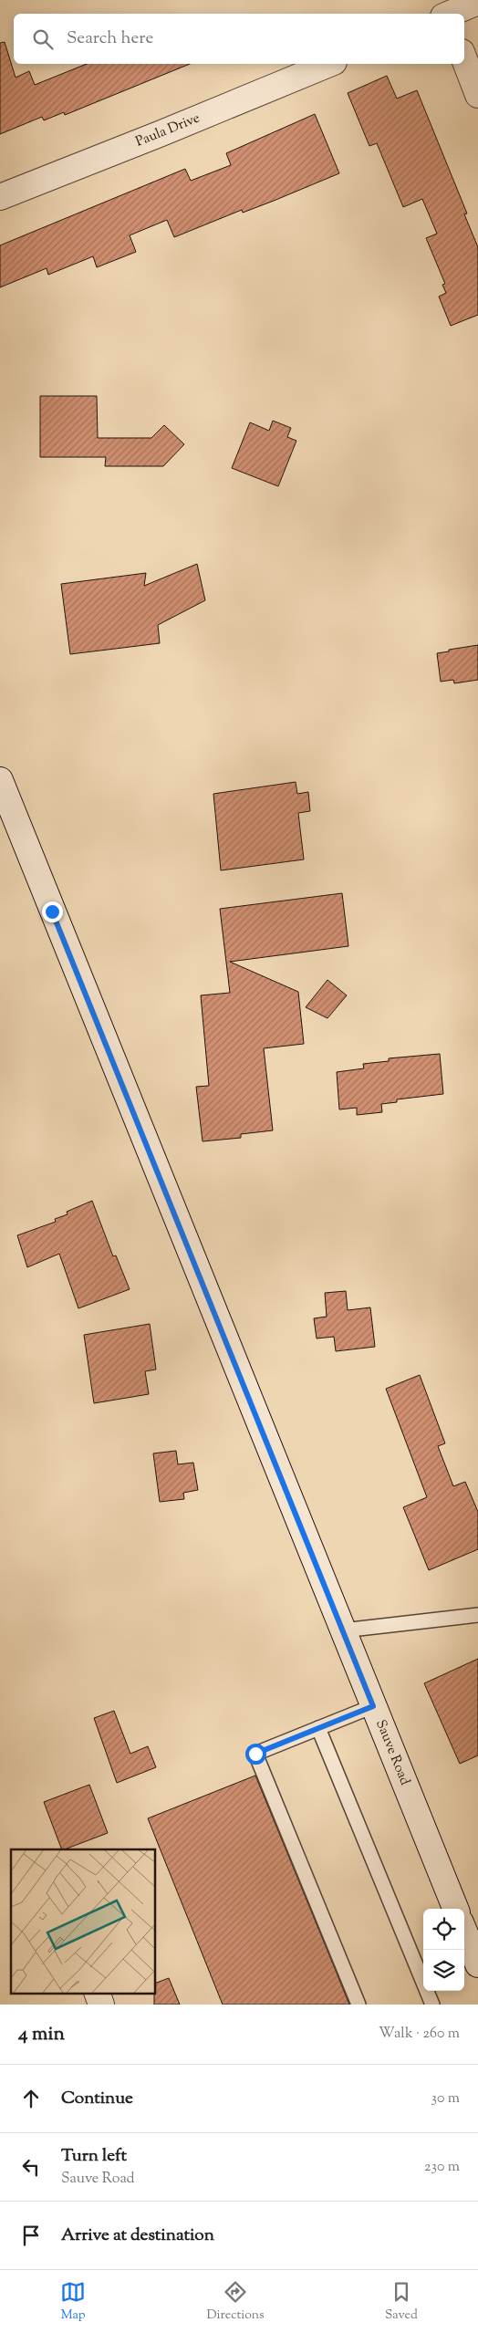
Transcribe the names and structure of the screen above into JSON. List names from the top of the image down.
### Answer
{
  "streets": {
    "street": ["Paula Drive", "Sauve Road"]
  },
  "page": {
    "search": "Search here",
    "heading": ["4 min", "Walk · 260 m"],
    "list": [
      ["Continue", "30 m"],
      ["Turn left", "Sauve Road", "230 m"],
      "Arrive at destination"
    ],
    "nav": ["Map", "Directions", "Saved"]
  }
}
